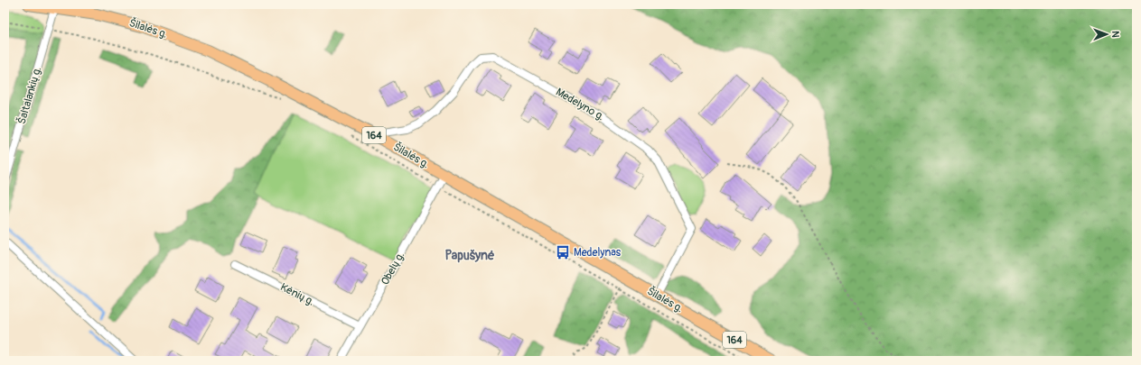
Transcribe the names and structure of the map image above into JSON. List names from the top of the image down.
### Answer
{
  "streets": {
    "main road": ["Šilalės g.", "164"],
    "street": [
      "Šaltalankių g.",
      "Medelyno g.",
      "Obelų g.",
      "Kėnių g."
    ]
  },
  "crossings": [
    ["Šilalės g.", "Šaltalankių g."],
    ["Šilalės g.", "Medelyno g."],
    ["Šilalės g.", "Obelų g."],
    ["Obelų g.", "Kėnių g."]
  ],
  "districts": ["Papušynė"],
  "places": {
    "bus stop": ["Medelynas"]
  },
  "north": "right"
}
